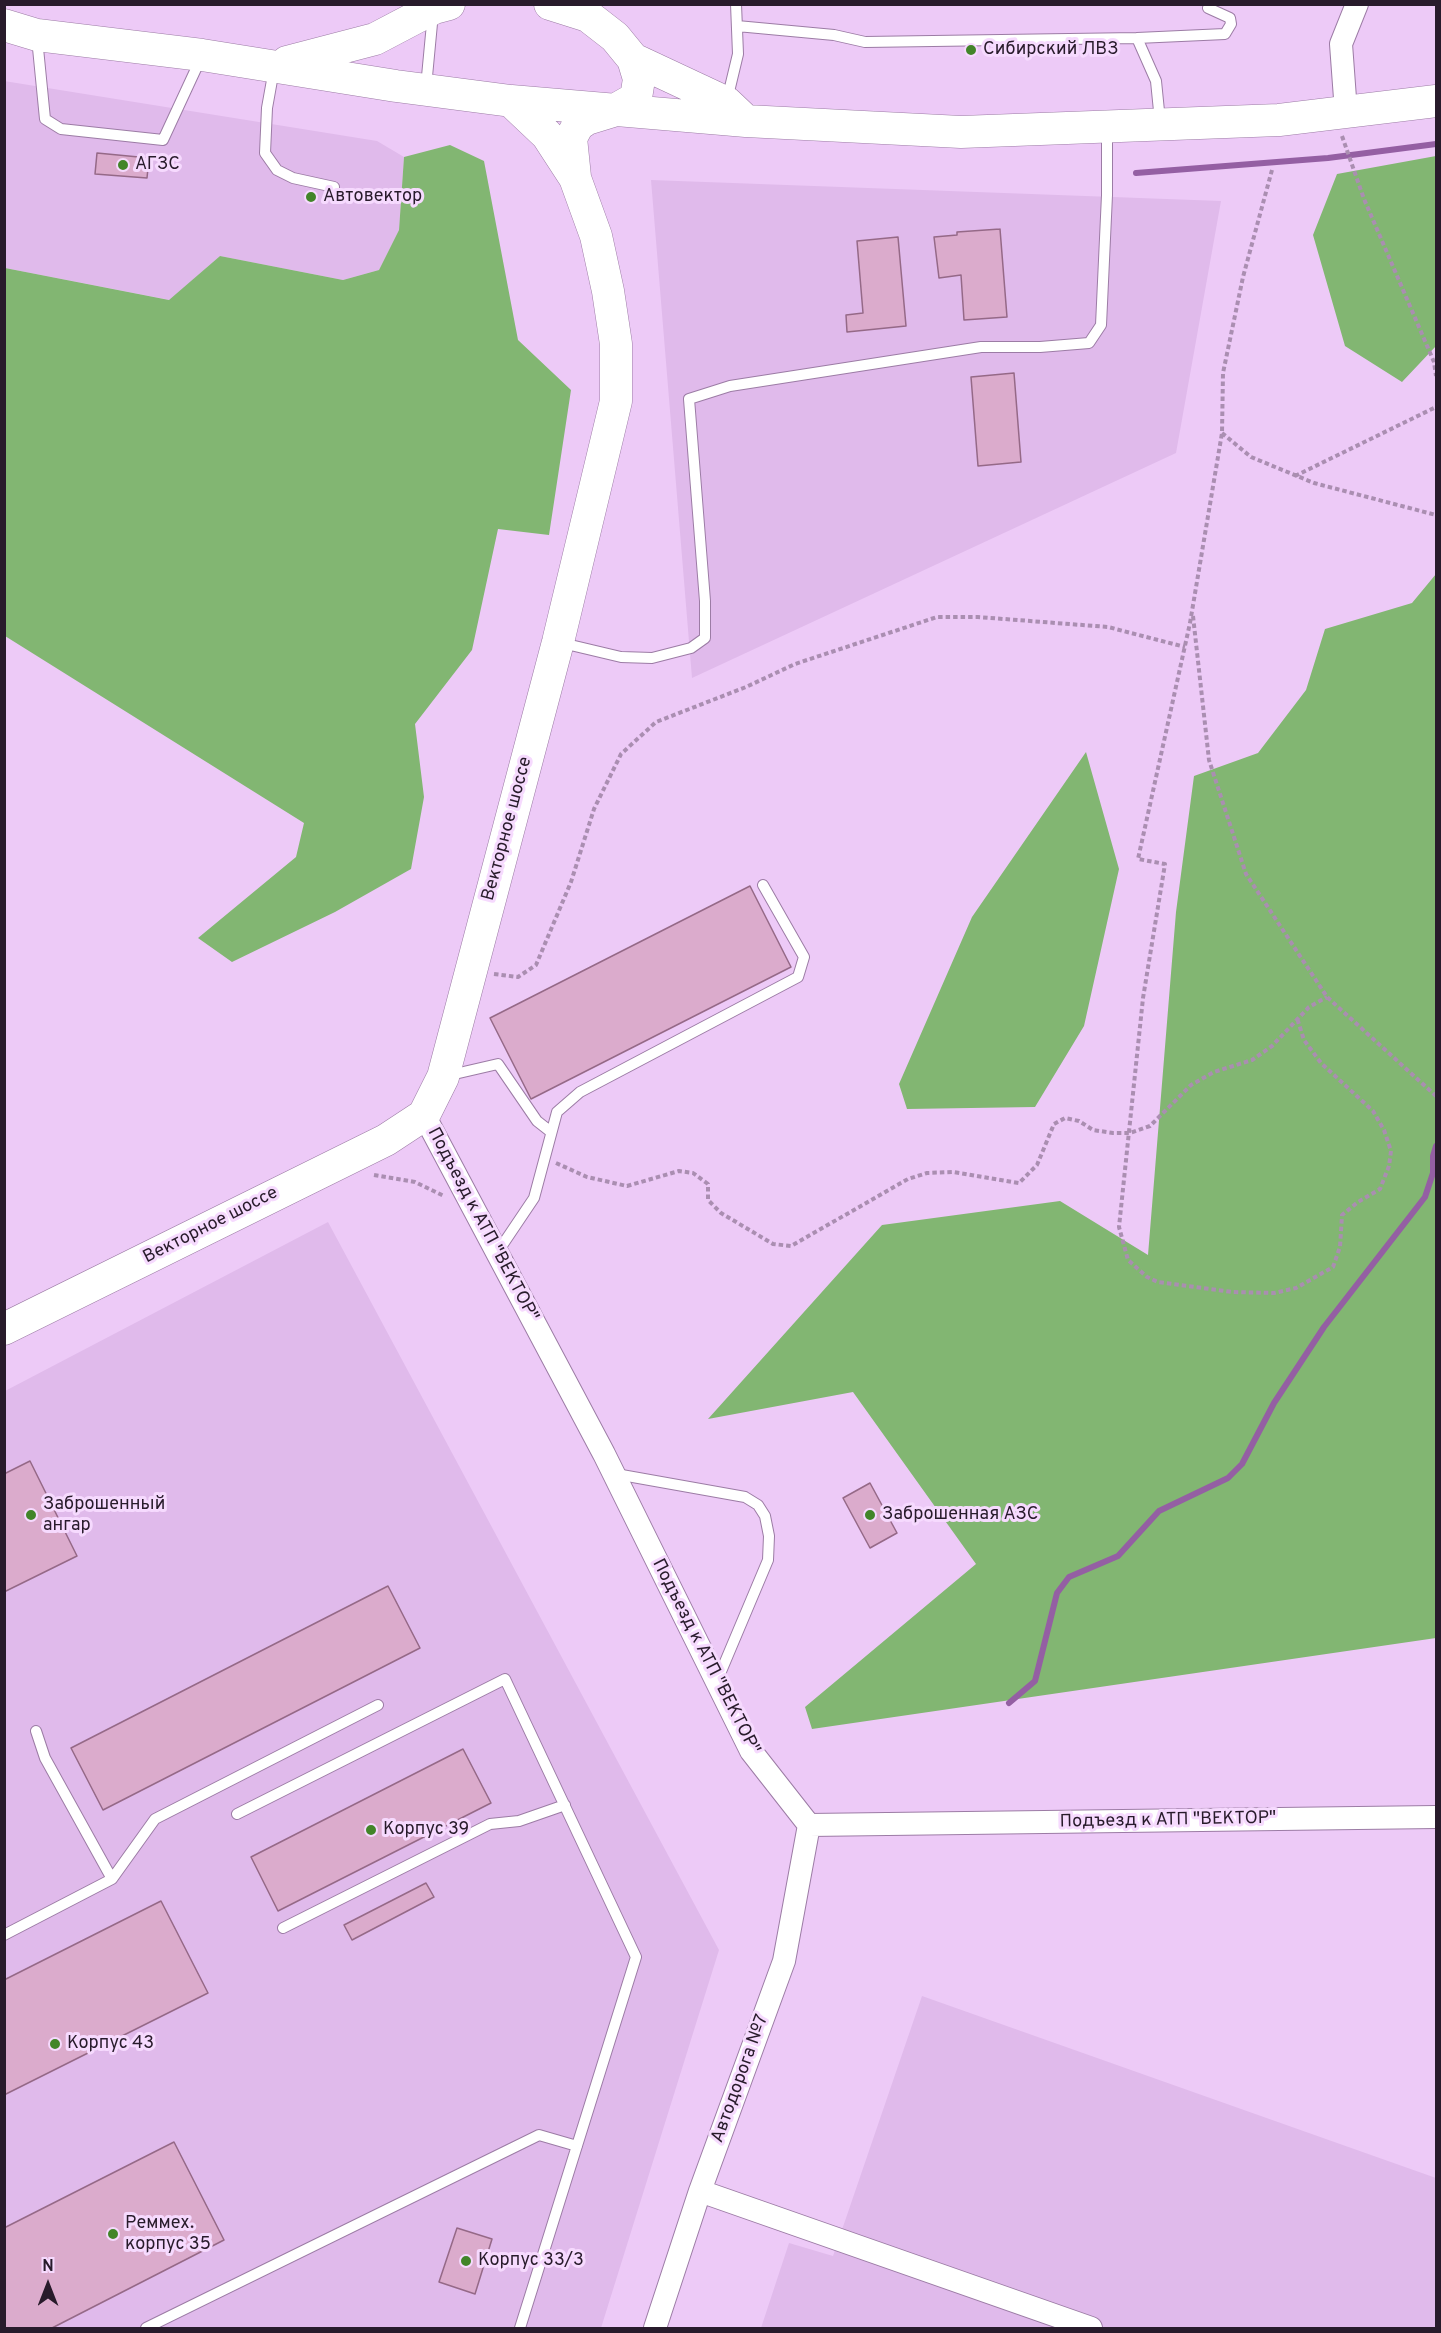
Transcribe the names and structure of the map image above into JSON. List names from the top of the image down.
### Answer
{
  "streets": {
    "main road": ["Векторное шоссе"],
    "street": ["Подъезд к АТП \"ВЕКТОР\"", "Автодорога №7"]
  },
  "crossings": [
    ["Векторное шоссе", "Подъезд к АТП \"ВЕКТОР\""],
    ["Подъезд к АТП \"ВЕКТОР\"", "Автодорога №7"]
  ],
  "places": [
    "Сибирский ЛВЗ",
    "АГЗС",
    "Автовектор",
    "Заброшенный ангар",
    "Заброшенная АЗС",
    "Корпус 39",
    "Корпус 43",
    "Реммех. корпус 35",
    "Корпус 33/3"
  ],
  "north": "top"
}
